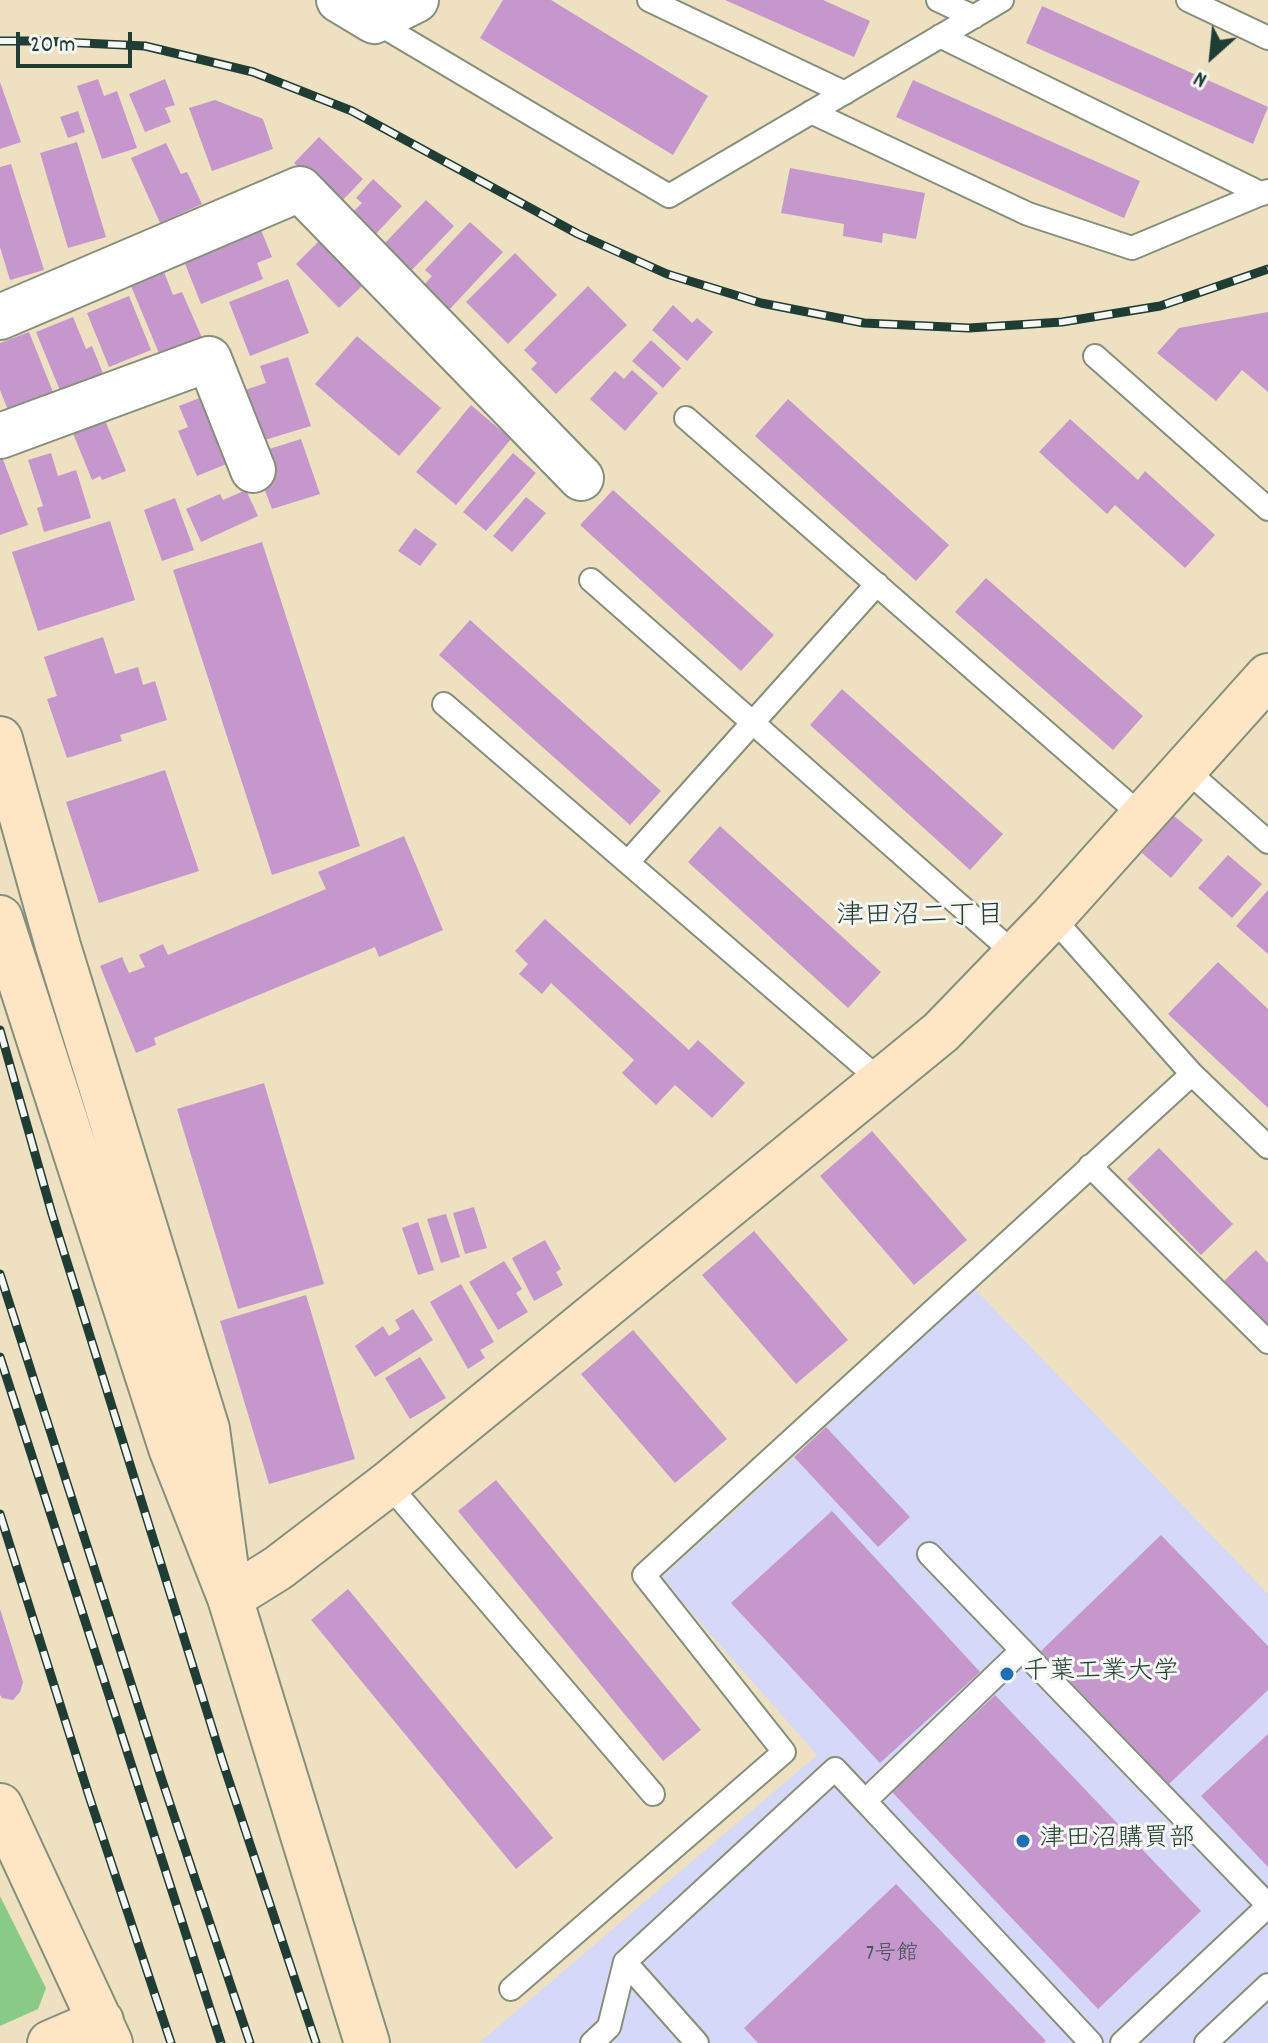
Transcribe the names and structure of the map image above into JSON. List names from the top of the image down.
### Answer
{
  "districts": ["津田沼二丁目"],
  "places": ["千葉工業大学", "津田沼購買部"],
  "house_numbers": ["7号館"],
  "scale_bar": "20 m",
  "north": "bottom left"
}
